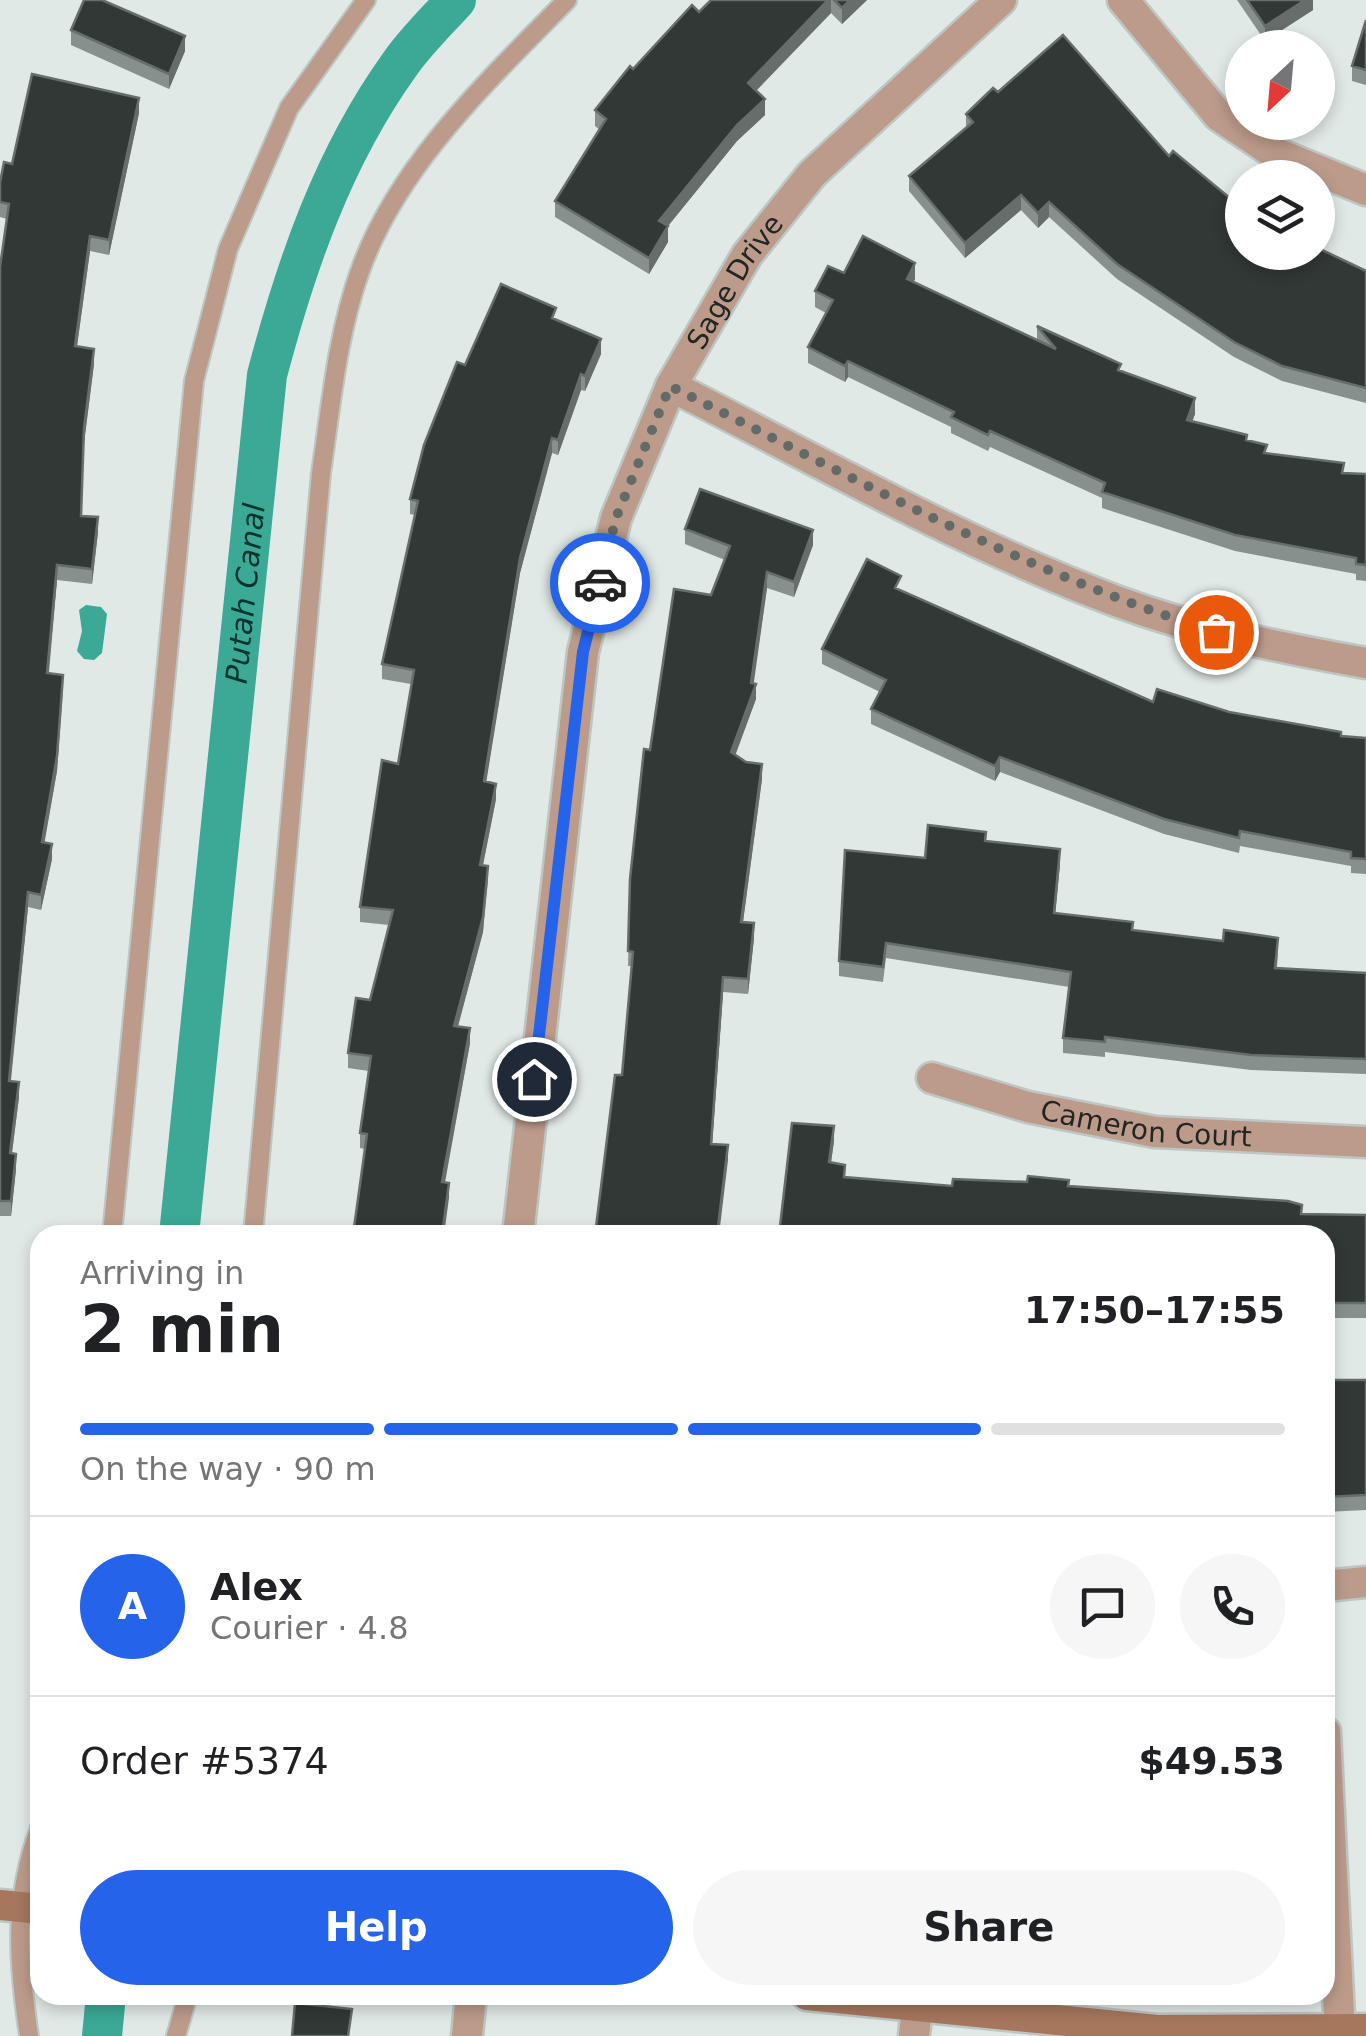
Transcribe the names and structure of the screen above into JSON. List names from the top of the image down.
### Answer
{
  "streets": {
    "street": ["Sage Drive", "Cameron Court"]
  },
  "water": ["Putah Canal"],
  "north": "bottom left",
  "page": {
    "heading": ["2 min", "Arriving in", "17:50–17:55"],
    "panel": [
      "Alex",
      "Courier · 4.8",
      "Order #5374",
      "$49.53"
    ],
    "bar": "On the way · 90 m",
    "round": "A",
    "buttons": ["Help", "Share"]
  }
}
